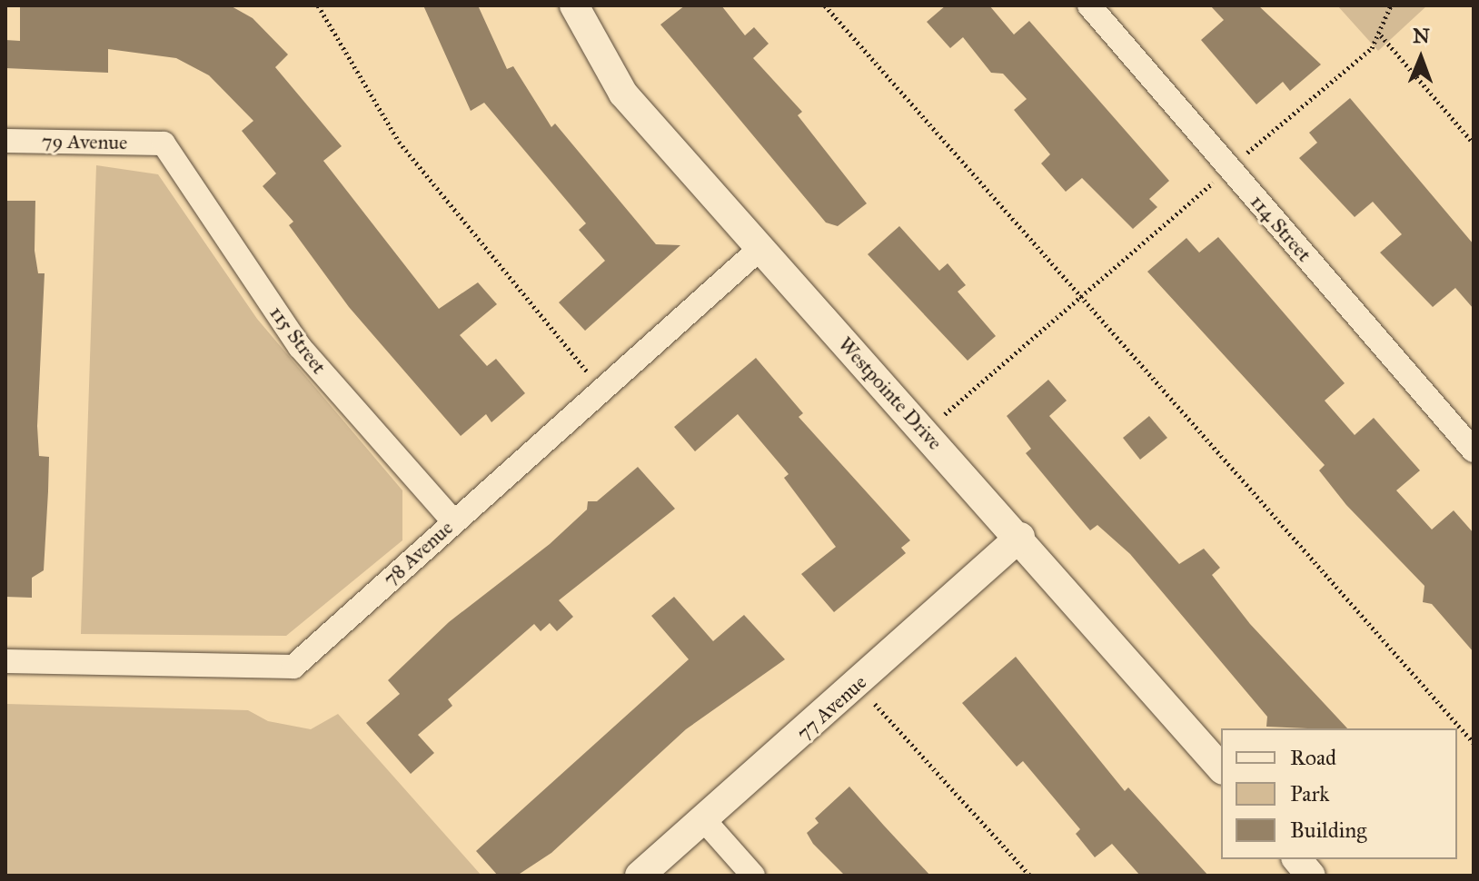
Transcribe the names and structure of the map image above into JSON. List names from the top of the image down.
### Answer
{
  "streets": {
    "street": [
      "79 Avenue",
      "114 Street",
      "115 Street",
      "Westpointe Drive",
      "78 Avenue",
      "77 Avenue"
    ]
  },
  "crossings": [
    ["79 Avenue", "115 Street"],
    ["115 Street", "78 Avenue"],
    ["Westpointe Drive", "78 Avenue"],
    ["Westpointe Drive", "77 Avenue"]
  ],
  "legend": ["Road", "Park", "Building"],
  "north": "top"
}
